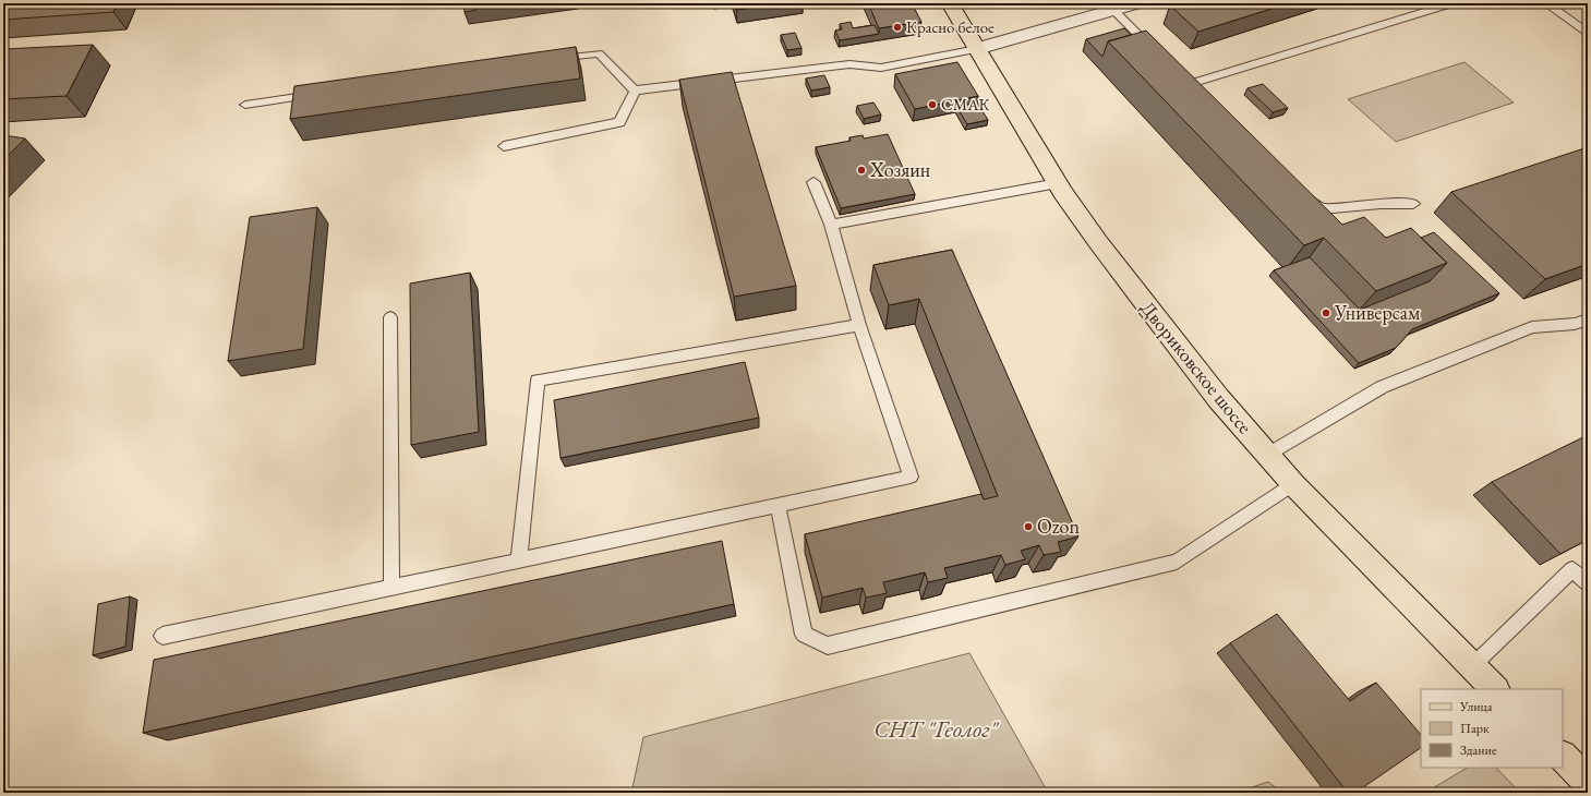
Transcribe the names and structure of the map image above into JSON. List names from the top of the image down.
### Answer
{
  "streets": {
    "main road": ["Двориковское шоссе"]
  },
  "parks": ["СНТ \"Геолог\""],
  "places": [
    "Красно белое",
    "СМАК",
    "Хозяин",
    "Универсам",
    "Ozon"
  ],
  "legend": ["Улица", "Парк", "Здание"]
}
